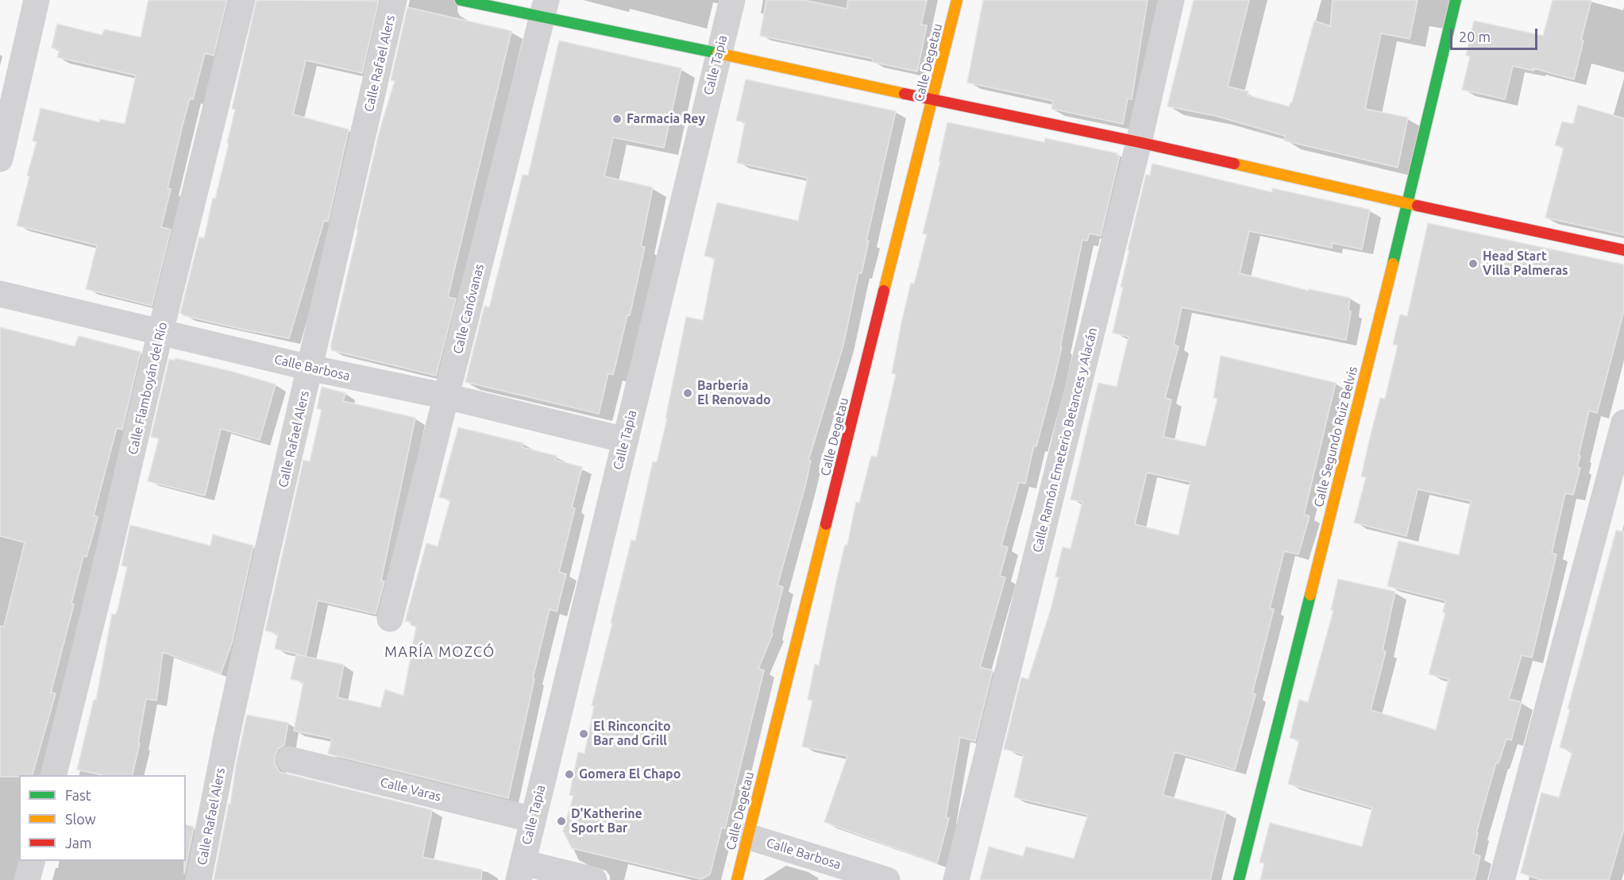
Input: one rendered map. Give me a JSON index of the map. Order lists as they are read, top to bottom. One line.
{"streets":{"street":["Calle Degetau","Calle Rafael Alers","Calle Tapia","Calle Canóvanas","Calle Barbosa","Calle Flamboyán del Río","Calle Segundo Ruiz Belvis","Calle Ramón Emeterio Betances y Alacán","Calle Varas"]},"crossings":[["Calle Degetau","Calle Barbosa"],["Calle Rafael Alers","Calle Barbosa"],["Calle Tapia","Calle Barbosa"],["Calle Tapia","Calle Varas"],["Calle Canóvanas","Calle Barbosa"],["Calle Barbosa","Calle Flamboyán del Río"]],"districts":["MARÍA MOZCÓ"],"places":["Farmacia Rey","Head Start Villa Palmeras","Barbería El Renovado","El Rinconcito Bar and Grill","Gomera El Chapo","D'Katherine Sport Bar"],"legend":["Fast","Slow","Jam"],"scale_bar":"20 m"}
